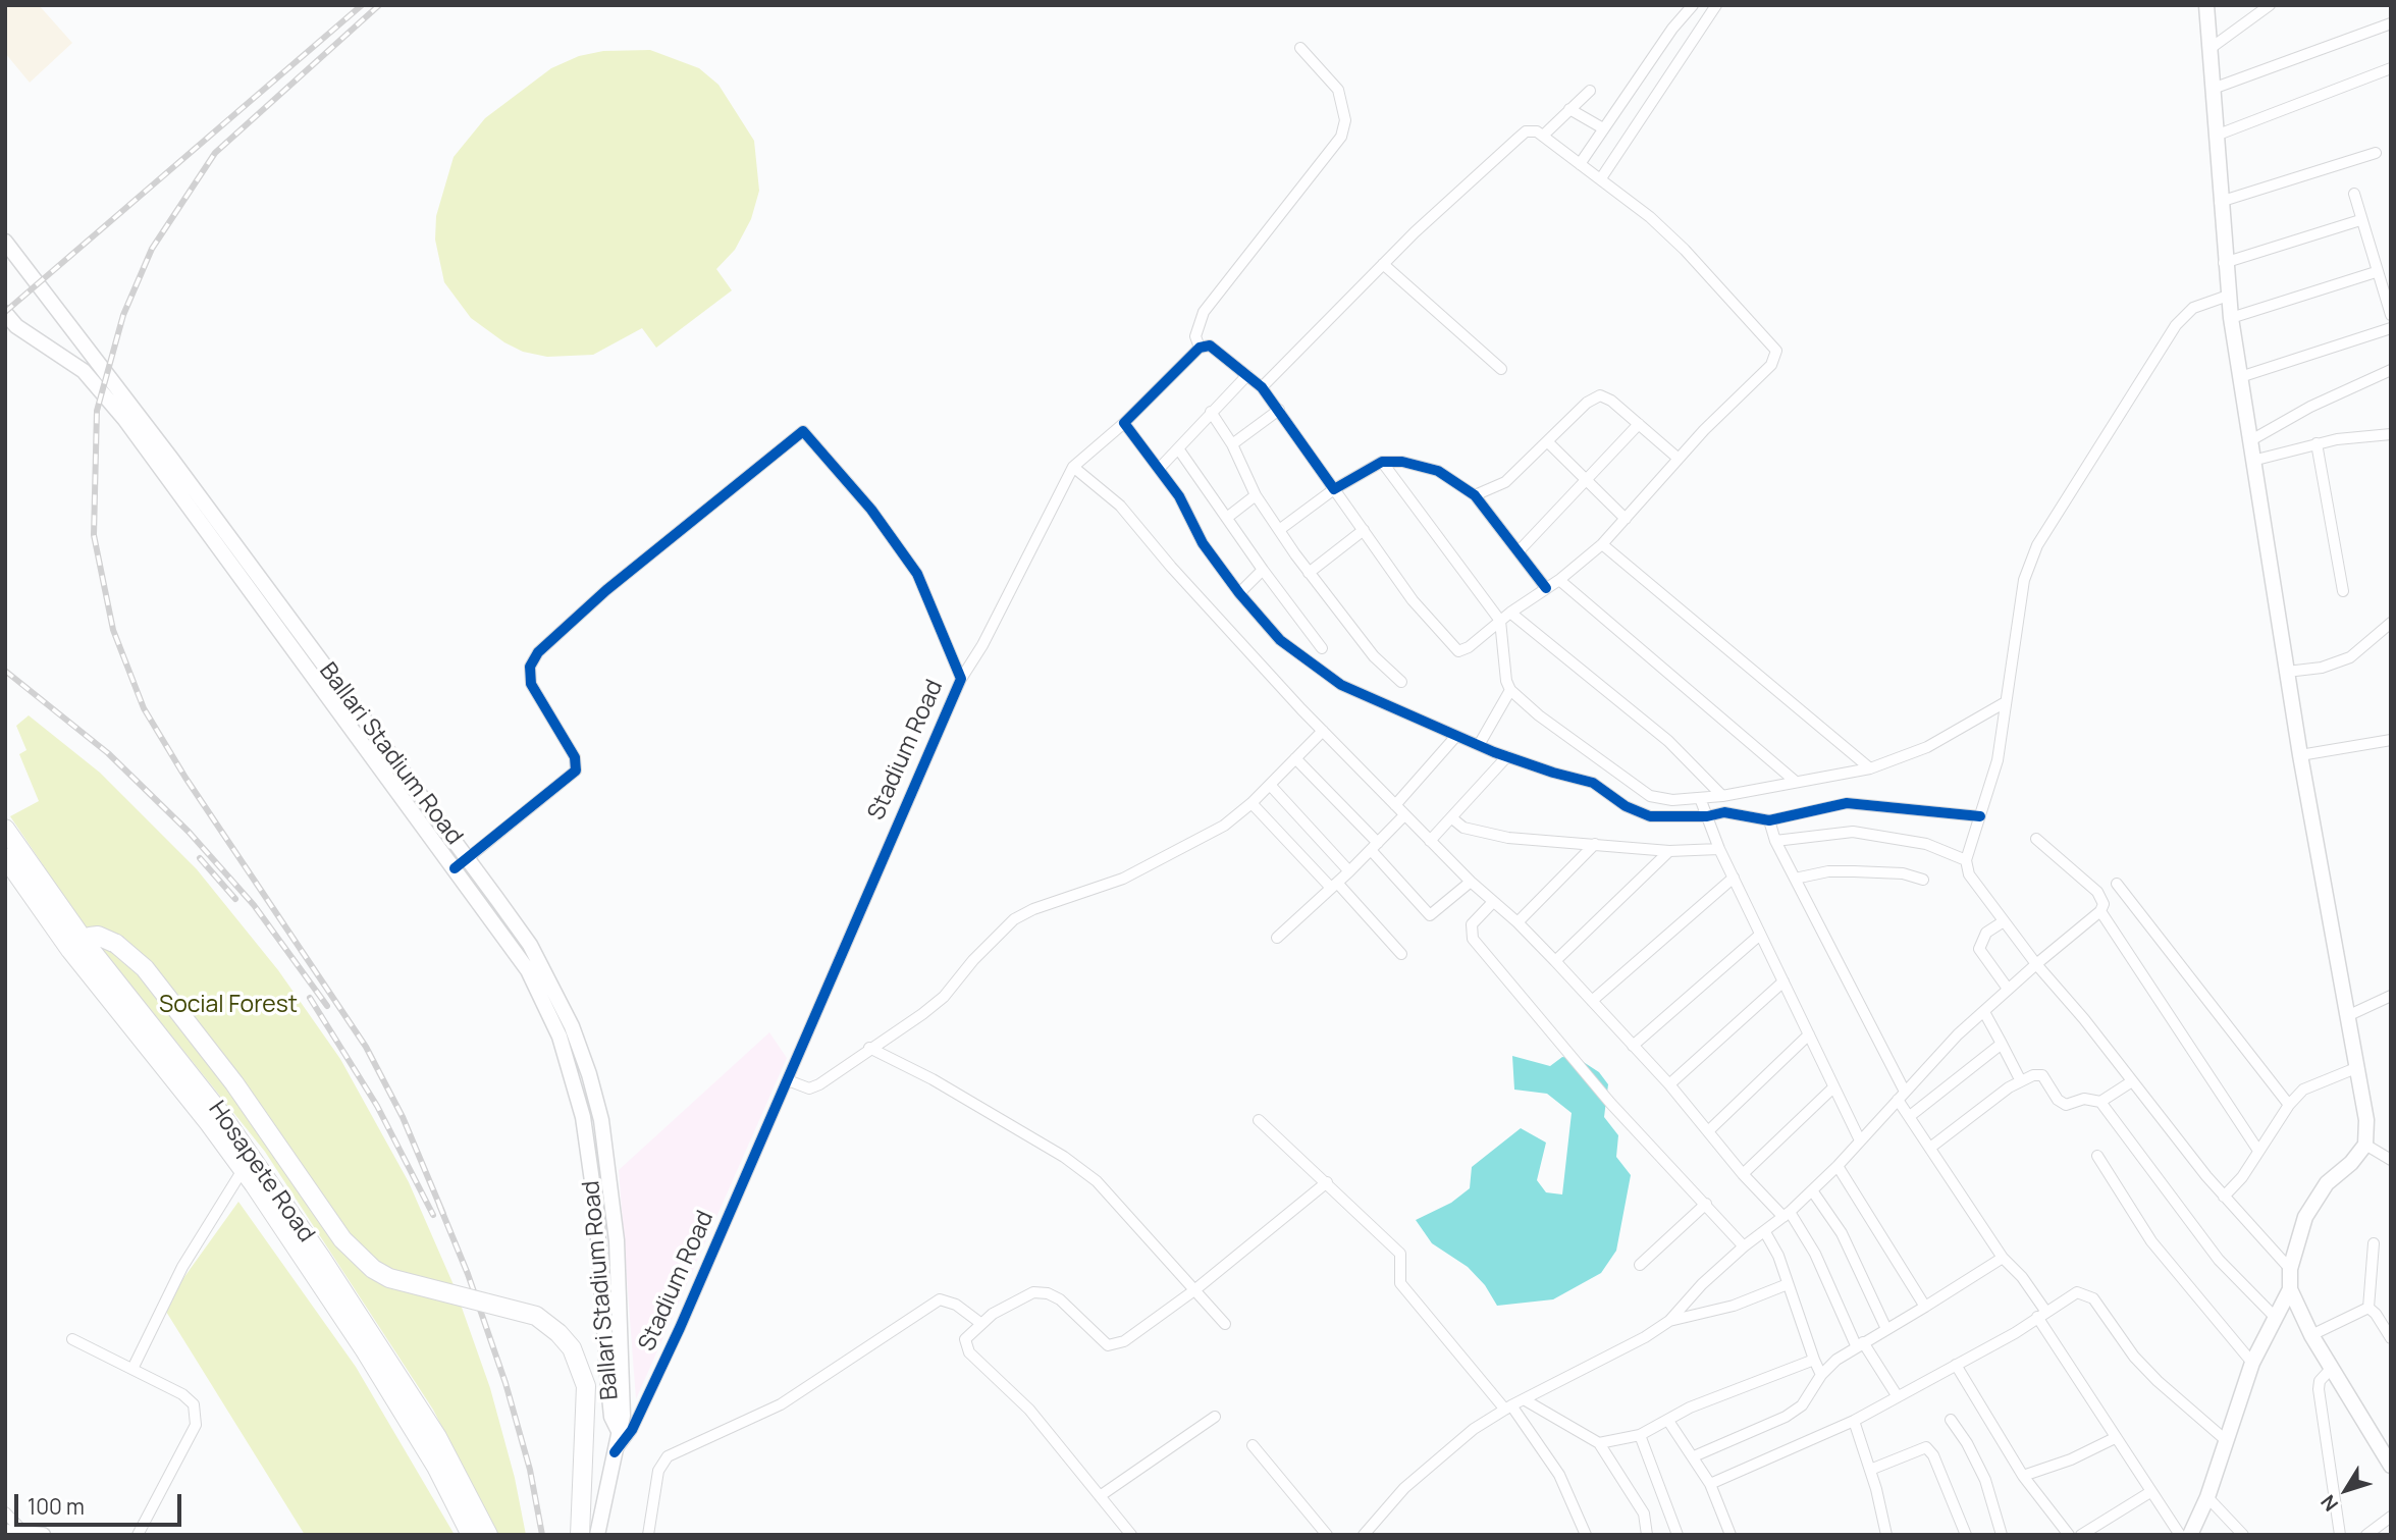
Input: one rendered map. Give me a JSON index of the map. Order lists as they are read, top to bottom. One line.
{"streets":{"highway":["Hosapete Road"],"street":["Stadium Road","Ballari Stadium Road"]},"crossings":[["Stadium Road","Ballari Stadium Road"]],"parks":["Social Forest"],"scale_bar":"100 m","north":"bottom left"}
